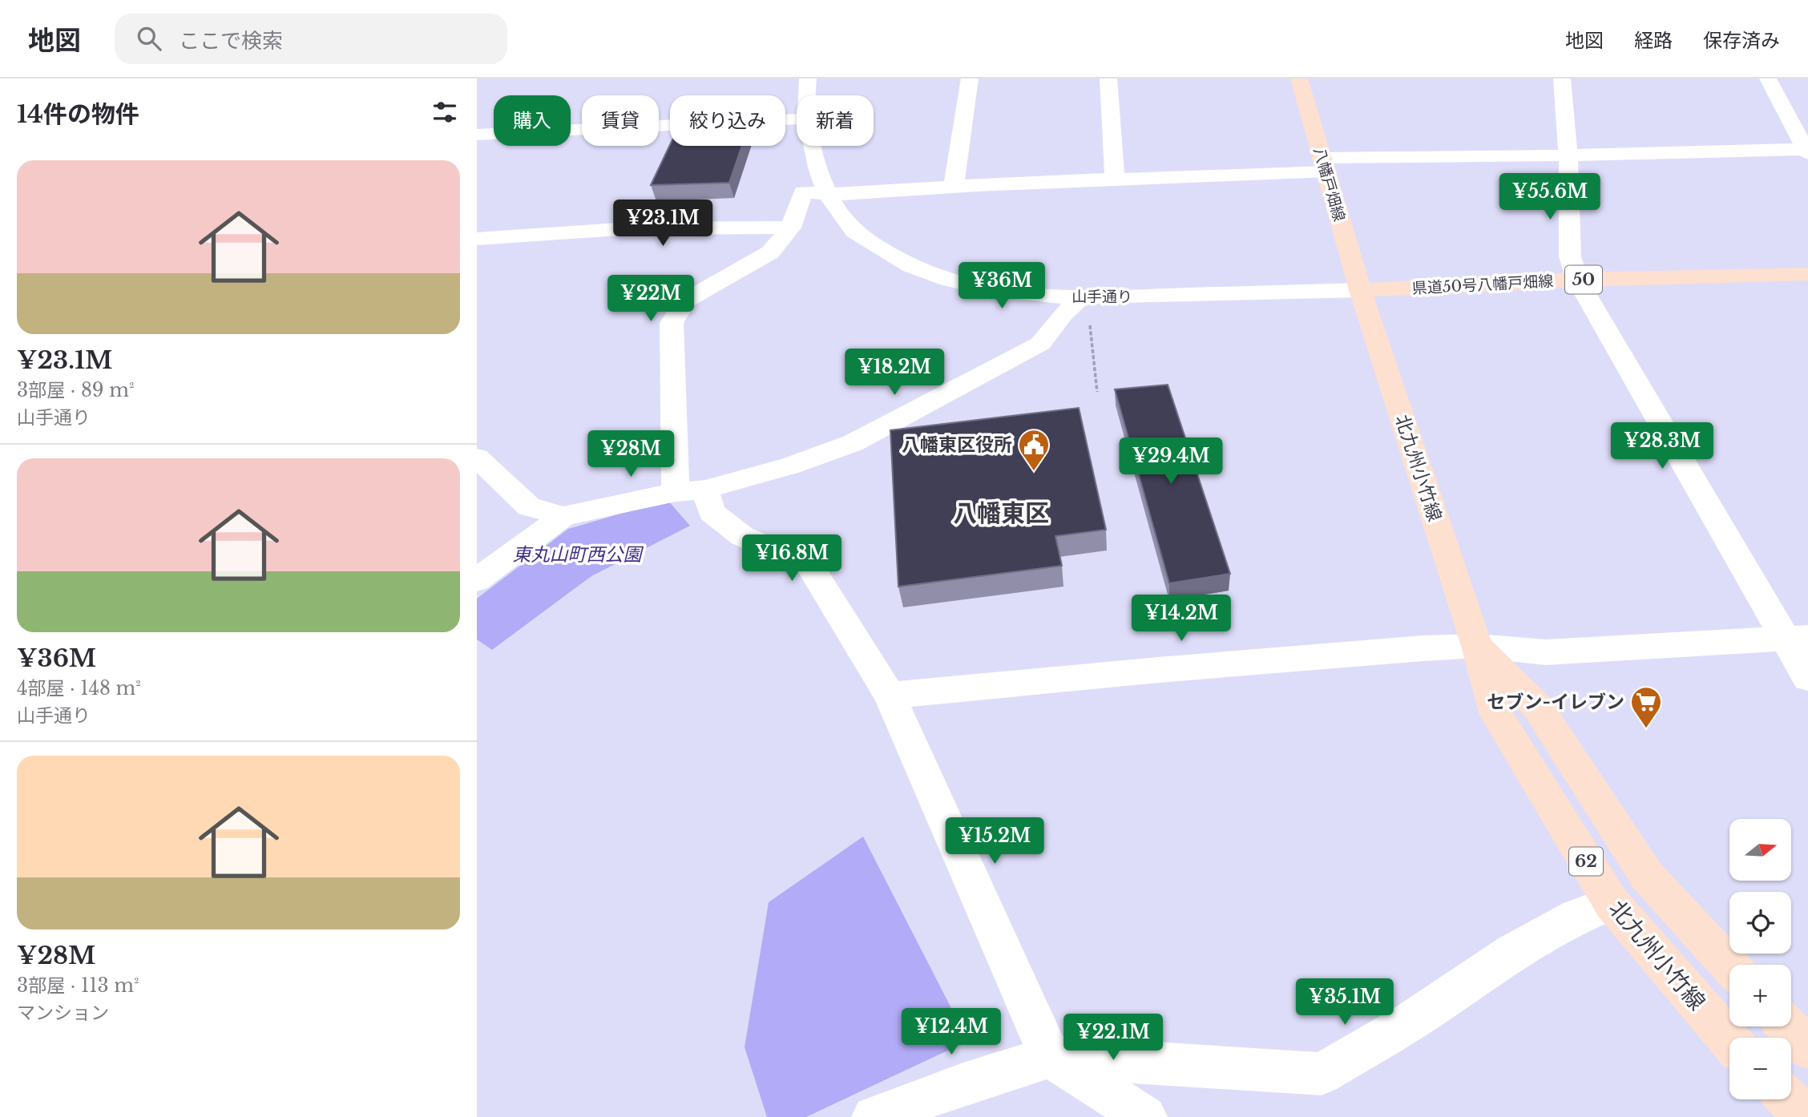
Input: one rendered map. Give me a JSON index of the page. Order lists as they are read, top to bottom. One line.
{"streets":{"main road":["八幡戸畑線","50","県道50号八幡戸畑線","北九州小竹線","62"],"street":["山手通り"]},"crossings":[["八幡戸畑線","県道50号八幡戸畑線"],["八幡戸畑線","山手通り"],["八幡戸畑線","北九州小竹線"],["県道50号八幡戸畑線","山手通り"],["県道50号八幡戸畑線","北九州小竹線"],["山手通り","北九州小竹線"]],"districts":["八幡東区"],"parks":["東丸山町西公園"],"places":{"public building":["八幡東区役所"],"supermarket":["セブン-イレブン"]},"north":"right","page":{"header":"地図","search":"ここで検索","nav":["地図","経路","保存済み"],"heading":"14件の物件","chip":["購入","賃貸","絞り込み","新着"],"list":[{"name":"¥23.1M","note":"3部屋 · 89 m² · 山手通り"},{"name":"¥36M","note":"4部屋 · 148 m² · 山手通り"},{"name":"¥28M","note":"3部屋 · 113 m² · マンション"}],"price":["¥55.6M","¥23.1M","¥36M","¥22M","¥18.2M","¥28.3M","¥28M","¥29.4M","¥16.8M","¥14.2M","¥15.2M","¥35.1M","¥12.4M","¥22.1M"],"map_buttons":["+","−"]}}
